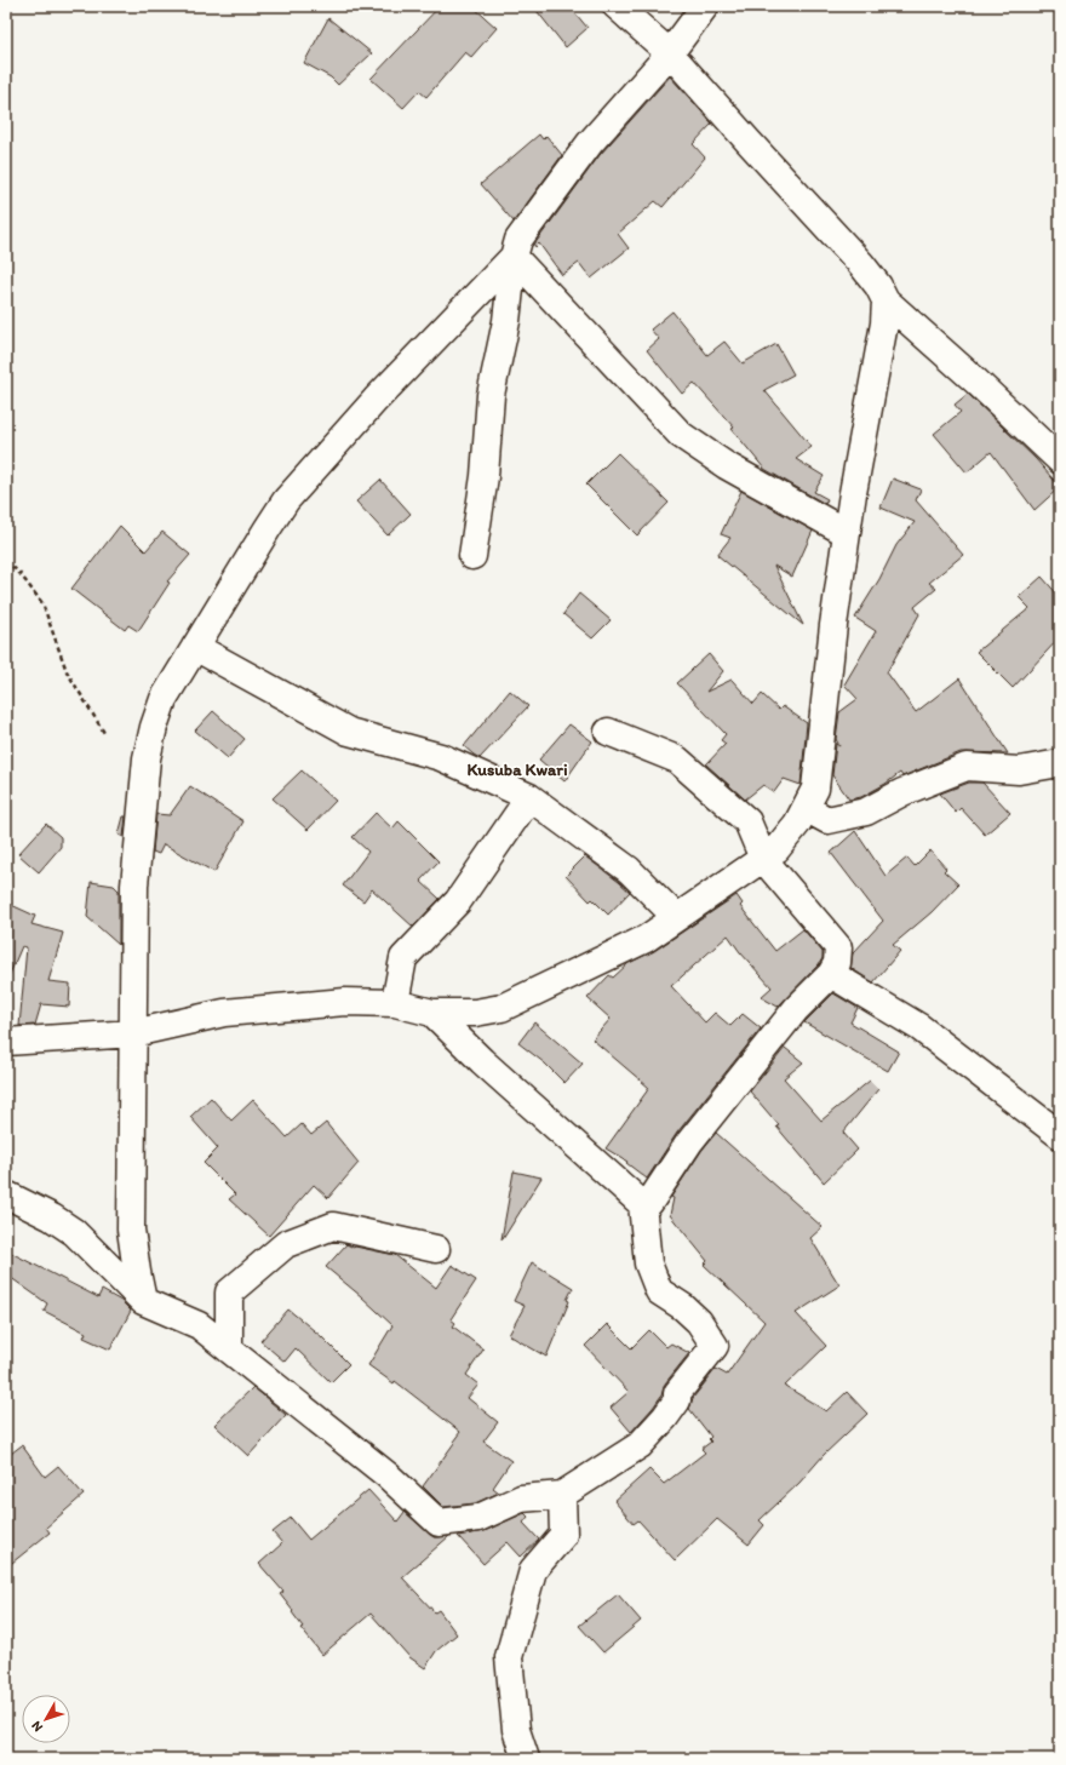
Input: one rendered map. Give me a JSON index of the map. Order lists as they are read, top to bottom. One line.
{"districts":["Kusuba Kwari"],"north":"bottom left"}
